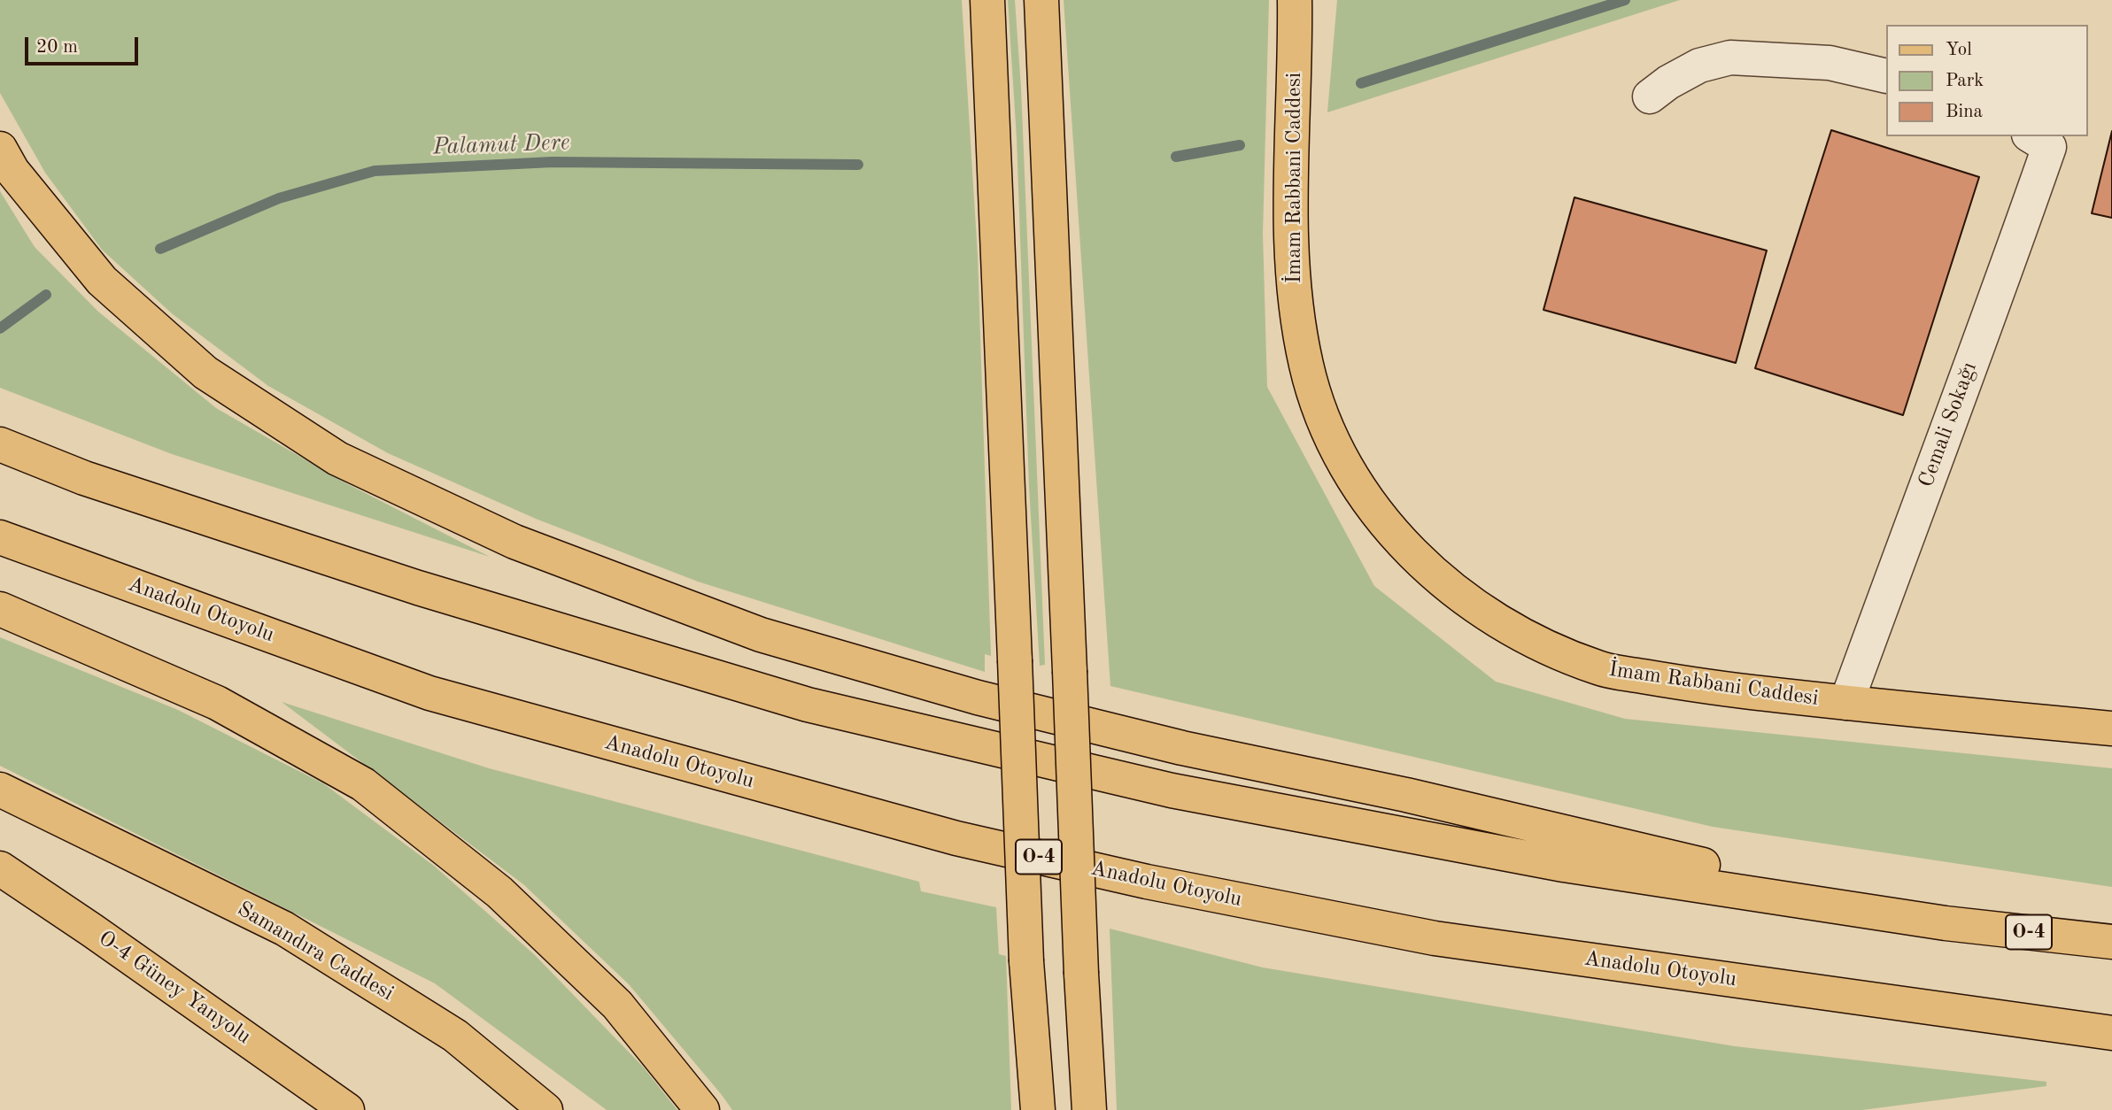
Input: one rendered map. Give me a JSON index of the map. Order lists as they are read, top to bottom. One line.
{"streets":{"main road":["İmam Rabbani Caddesi","Anadolu Otoyolu","O-4","Samandıra Caddesi","O-4 Güney Yanyolu"],"lane":["Cemali Sokağı"]},"crossings":[["İmam Rabbani Caddesi","Cemali Sokağı"]],"water":["Palamut Dere"],"legend":["Yol","Park","Bina"],"scale_bar":"20 m"}
